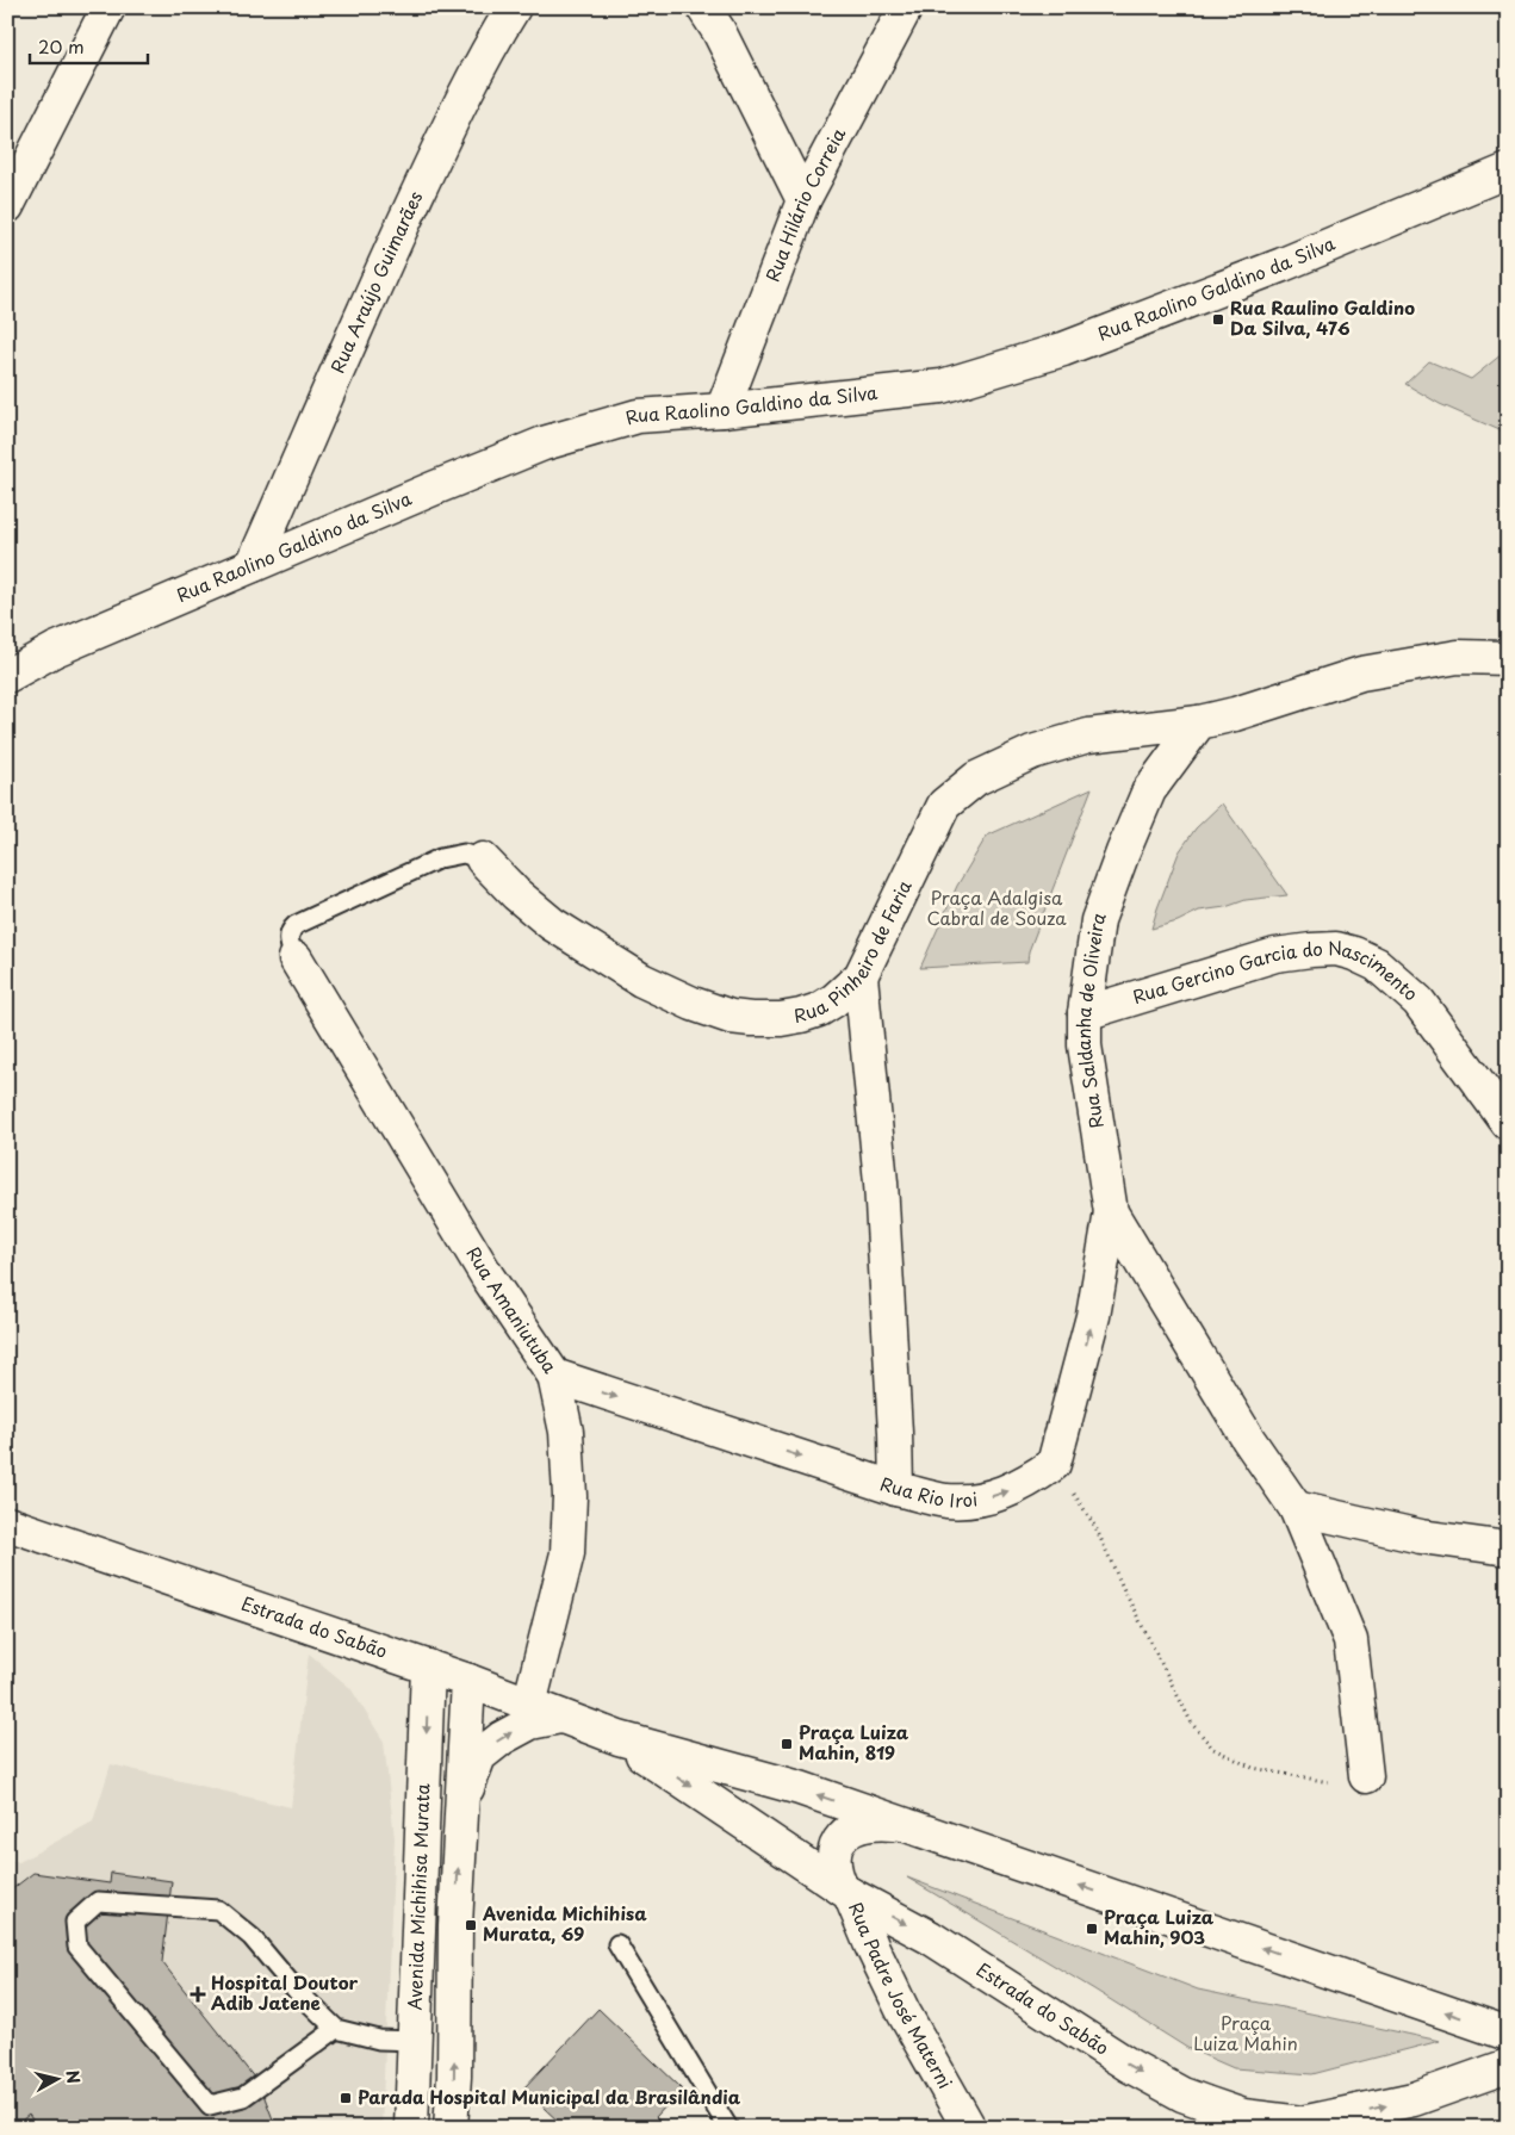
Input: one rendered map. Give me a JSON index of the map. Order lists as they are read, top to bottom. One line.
{"streets":{"street":["Rua Hilário Correia","Rua Araújo Guimarães","Rua Raolino Galdino da Silva","Rua Pinheiro de Faria","Rua Gercino Garcia do Nascimento","Rua Saldanha de Oliveira","Rua Amaniutuba","Rua Rio Iroi","Estrada do Sabão","Avenida Michihisa Murata","Rua Padre José Materni"]},"crossings":[["Rua Hilário Correia","Rua Raolino Galdino da Silva"],["Rua Araújo Guimarães","Rua Raolino Galdino da Silva"],["Rua Pinheiro de Faria","Rua Saldanha de Oliveira"],["Rua Gercino Garcia do Nascimento","Rua Saldanha de Oliveira"],["Rua Amaniutuba","Rua Rio Iroi"],["Rua Amaniutuba","Estrada do Sabão"],["Estrada do Sabão","Avenida Michihisa Murata"],["Estrada do Sabão","Rua Padre José Materni"]],"one_way":["Rua Rio Iroi"],"parks":["Praça Adalgisa Cabral de Souza","Praça Luiza Mahin"],"places":{"transit":["Rua Raulino Galdino Da Silva, 476","Praça Luiza Mahin, 819","Avenida Michihisa Murata, 69","Praça Luiza Mahin, 903","Parada Hospital Municipal da Brasilândia"],"health":["Hospital Doutor Adib Jatene"]},"scale_bar":"20 m","north":"right"}
